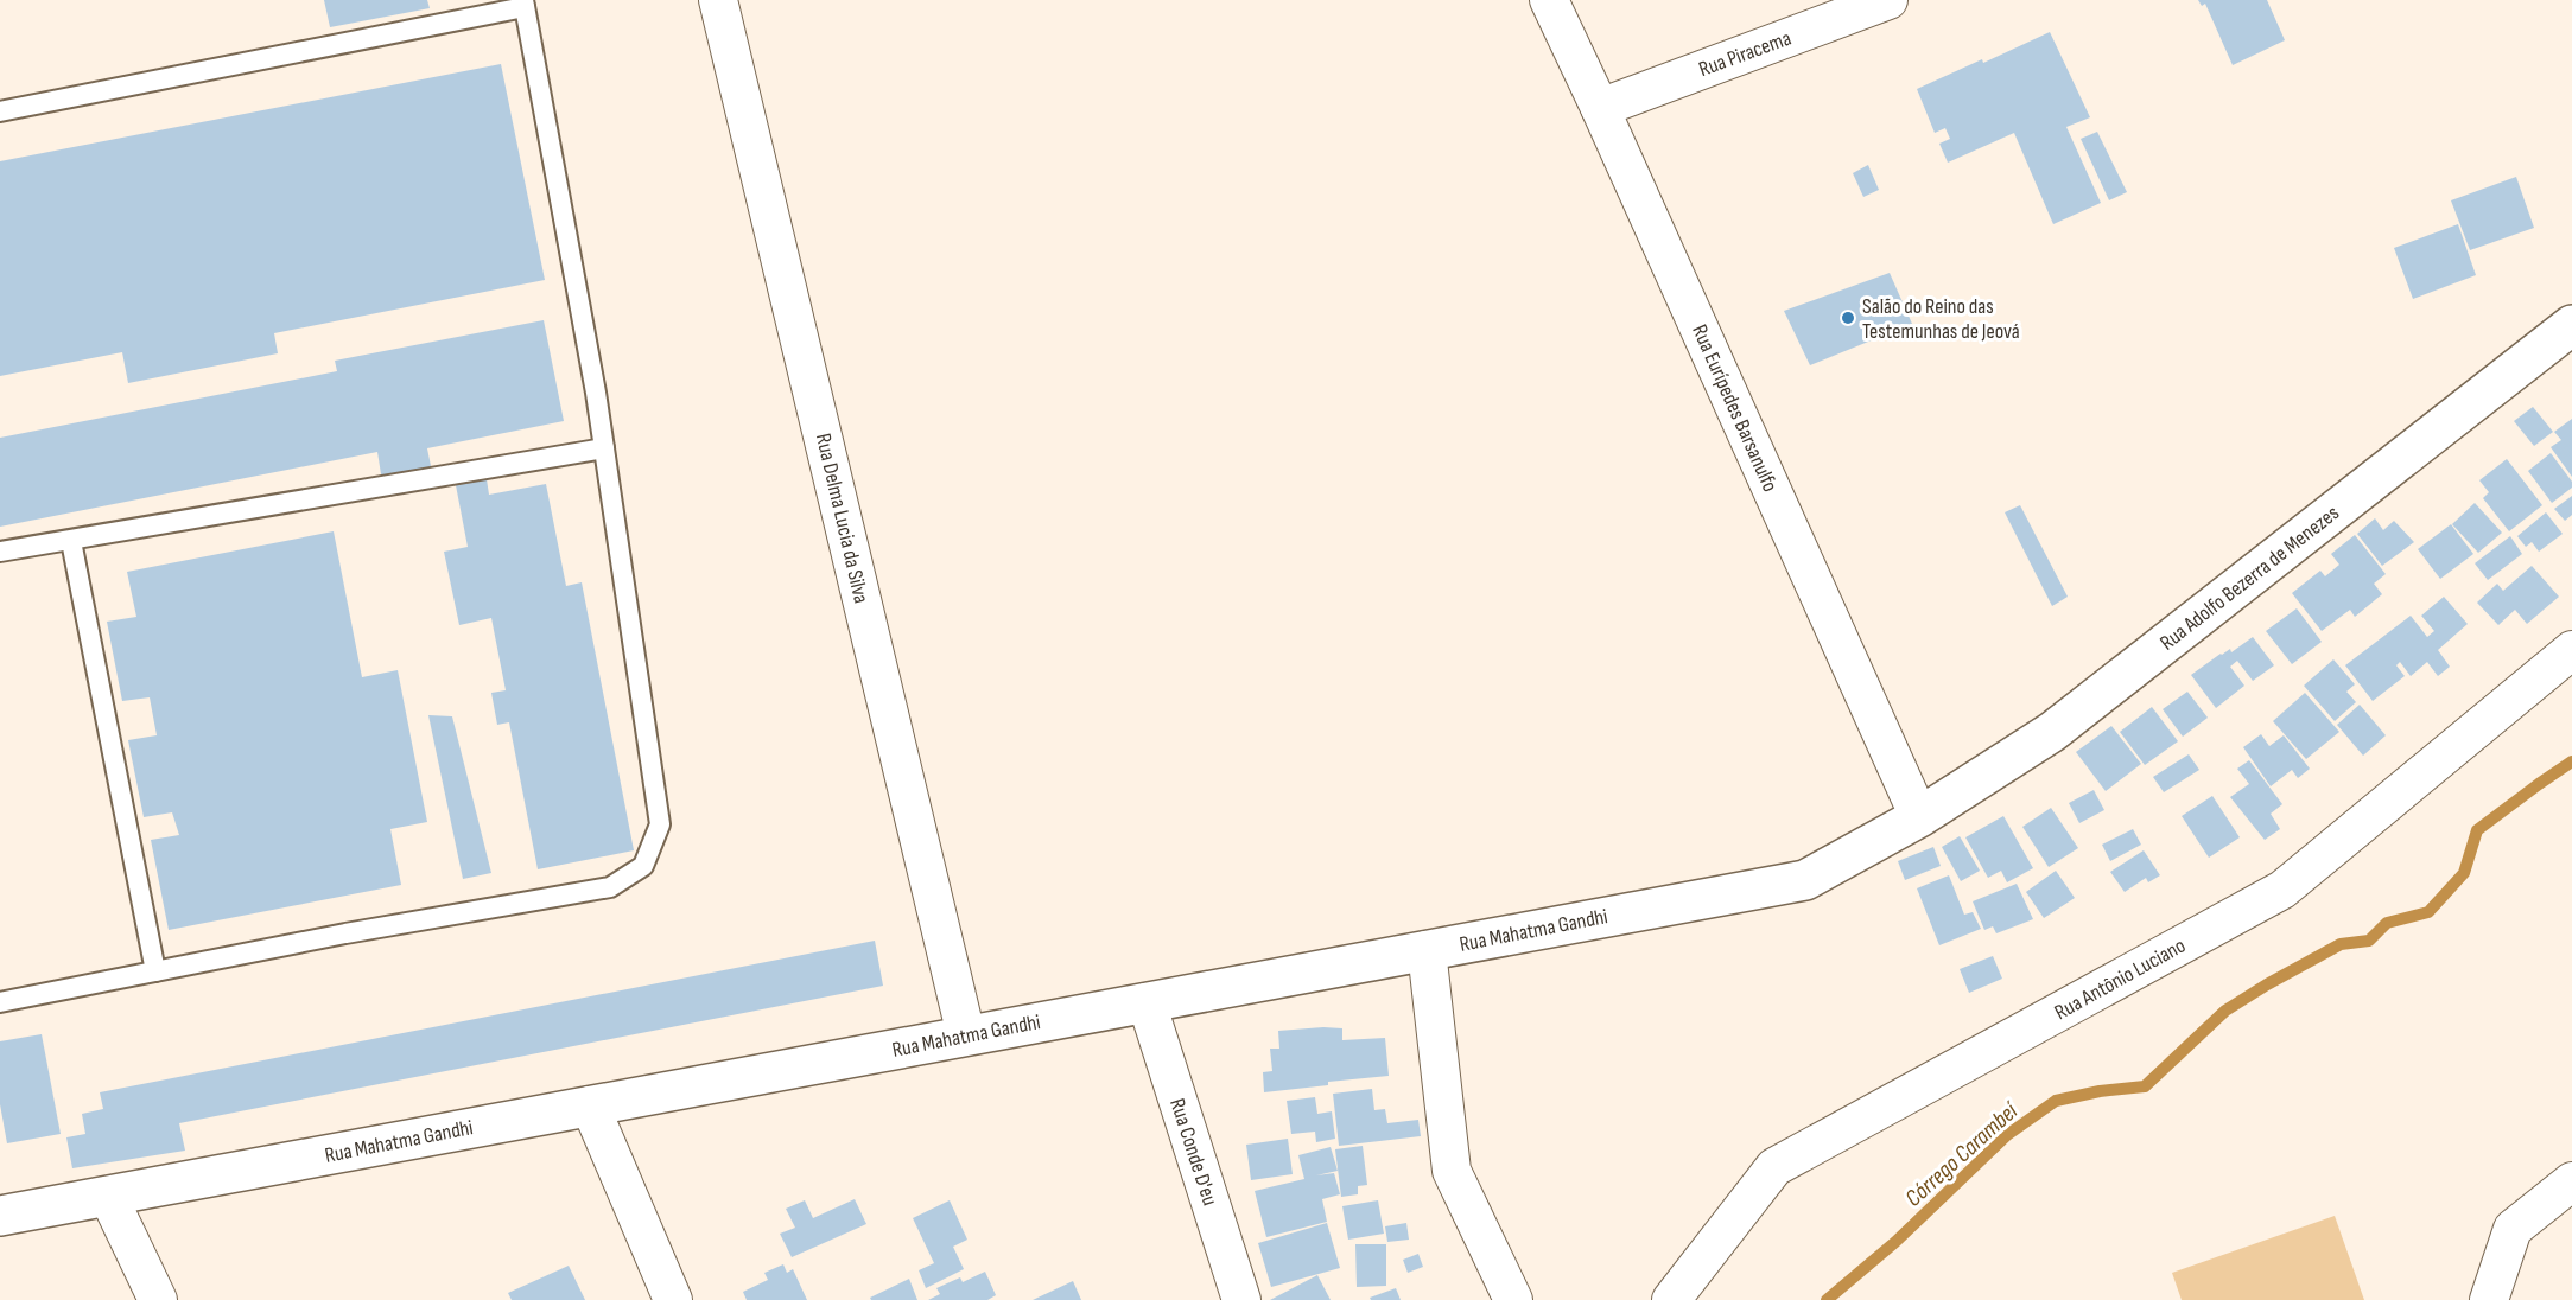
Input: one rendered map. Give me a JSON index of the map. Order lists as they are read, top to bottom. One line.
{"streets":{"street":["Rua Piracema","Rua Eurípedes Barsanulfo","Rua Delma Lucia da Silva","Rua Adolfo Bezerra de Menezes","Rua Mahatma Gandhi","Rua Antônio Luciano","Rua Conde D'eu"]},"crossings":[["Rua Piracema","Rua Eurípedes Barsanulfo"],["Rua Eurípedes Barsanulfo","Rua Adolfo Bezerra de Menezes"],["Rua Eurípedes Barsanulfo","Rua Mahatma Gandhi"],["Rua Delma Lucia da Silva","Rua Mahatma Gandhi"],["Rua Adolfo Bezerra de Menezes","Rua Mahatma Gandhi"],["Rua Mahatma Gandhi","Rua Conde D'eu"]],"water":["Córrego Carambeí"],"places":["Salão do Reino das Testemunhas de Jeová"]}
